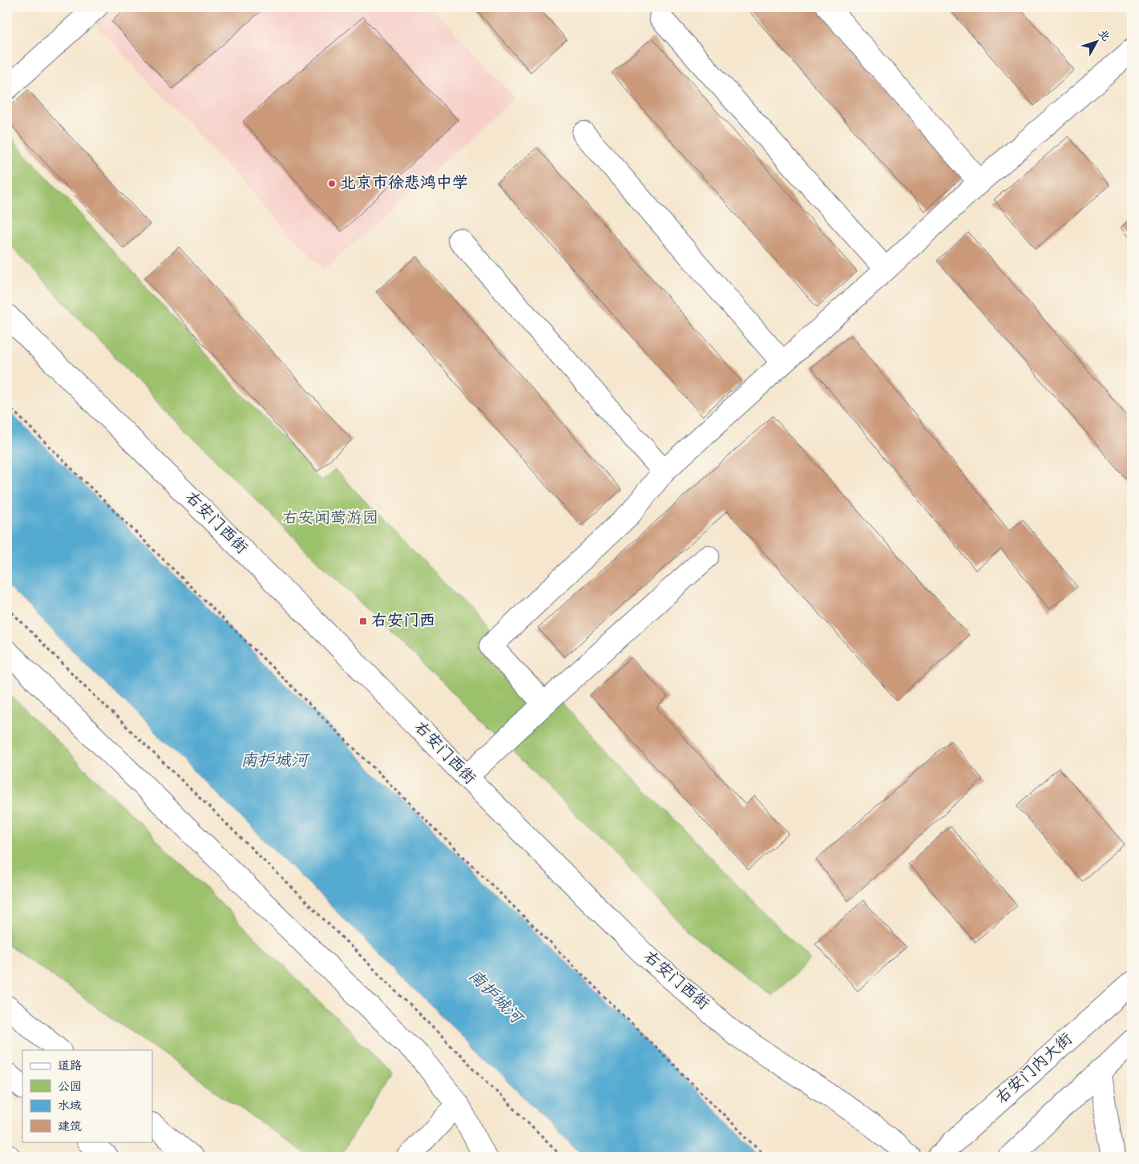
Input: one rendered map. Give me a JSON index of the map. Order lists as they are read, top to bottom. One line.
{"streets":{"main road":["右安门西街","右安门内大街"]},"water":["南护城河"],"parks":["右安闻莺游园"],"places":{"other":["北京市徐悲鸿中学"],"transit":["右安门西"]},"legend":["道路","公园","水域","建筑"],"north":"top right"}
